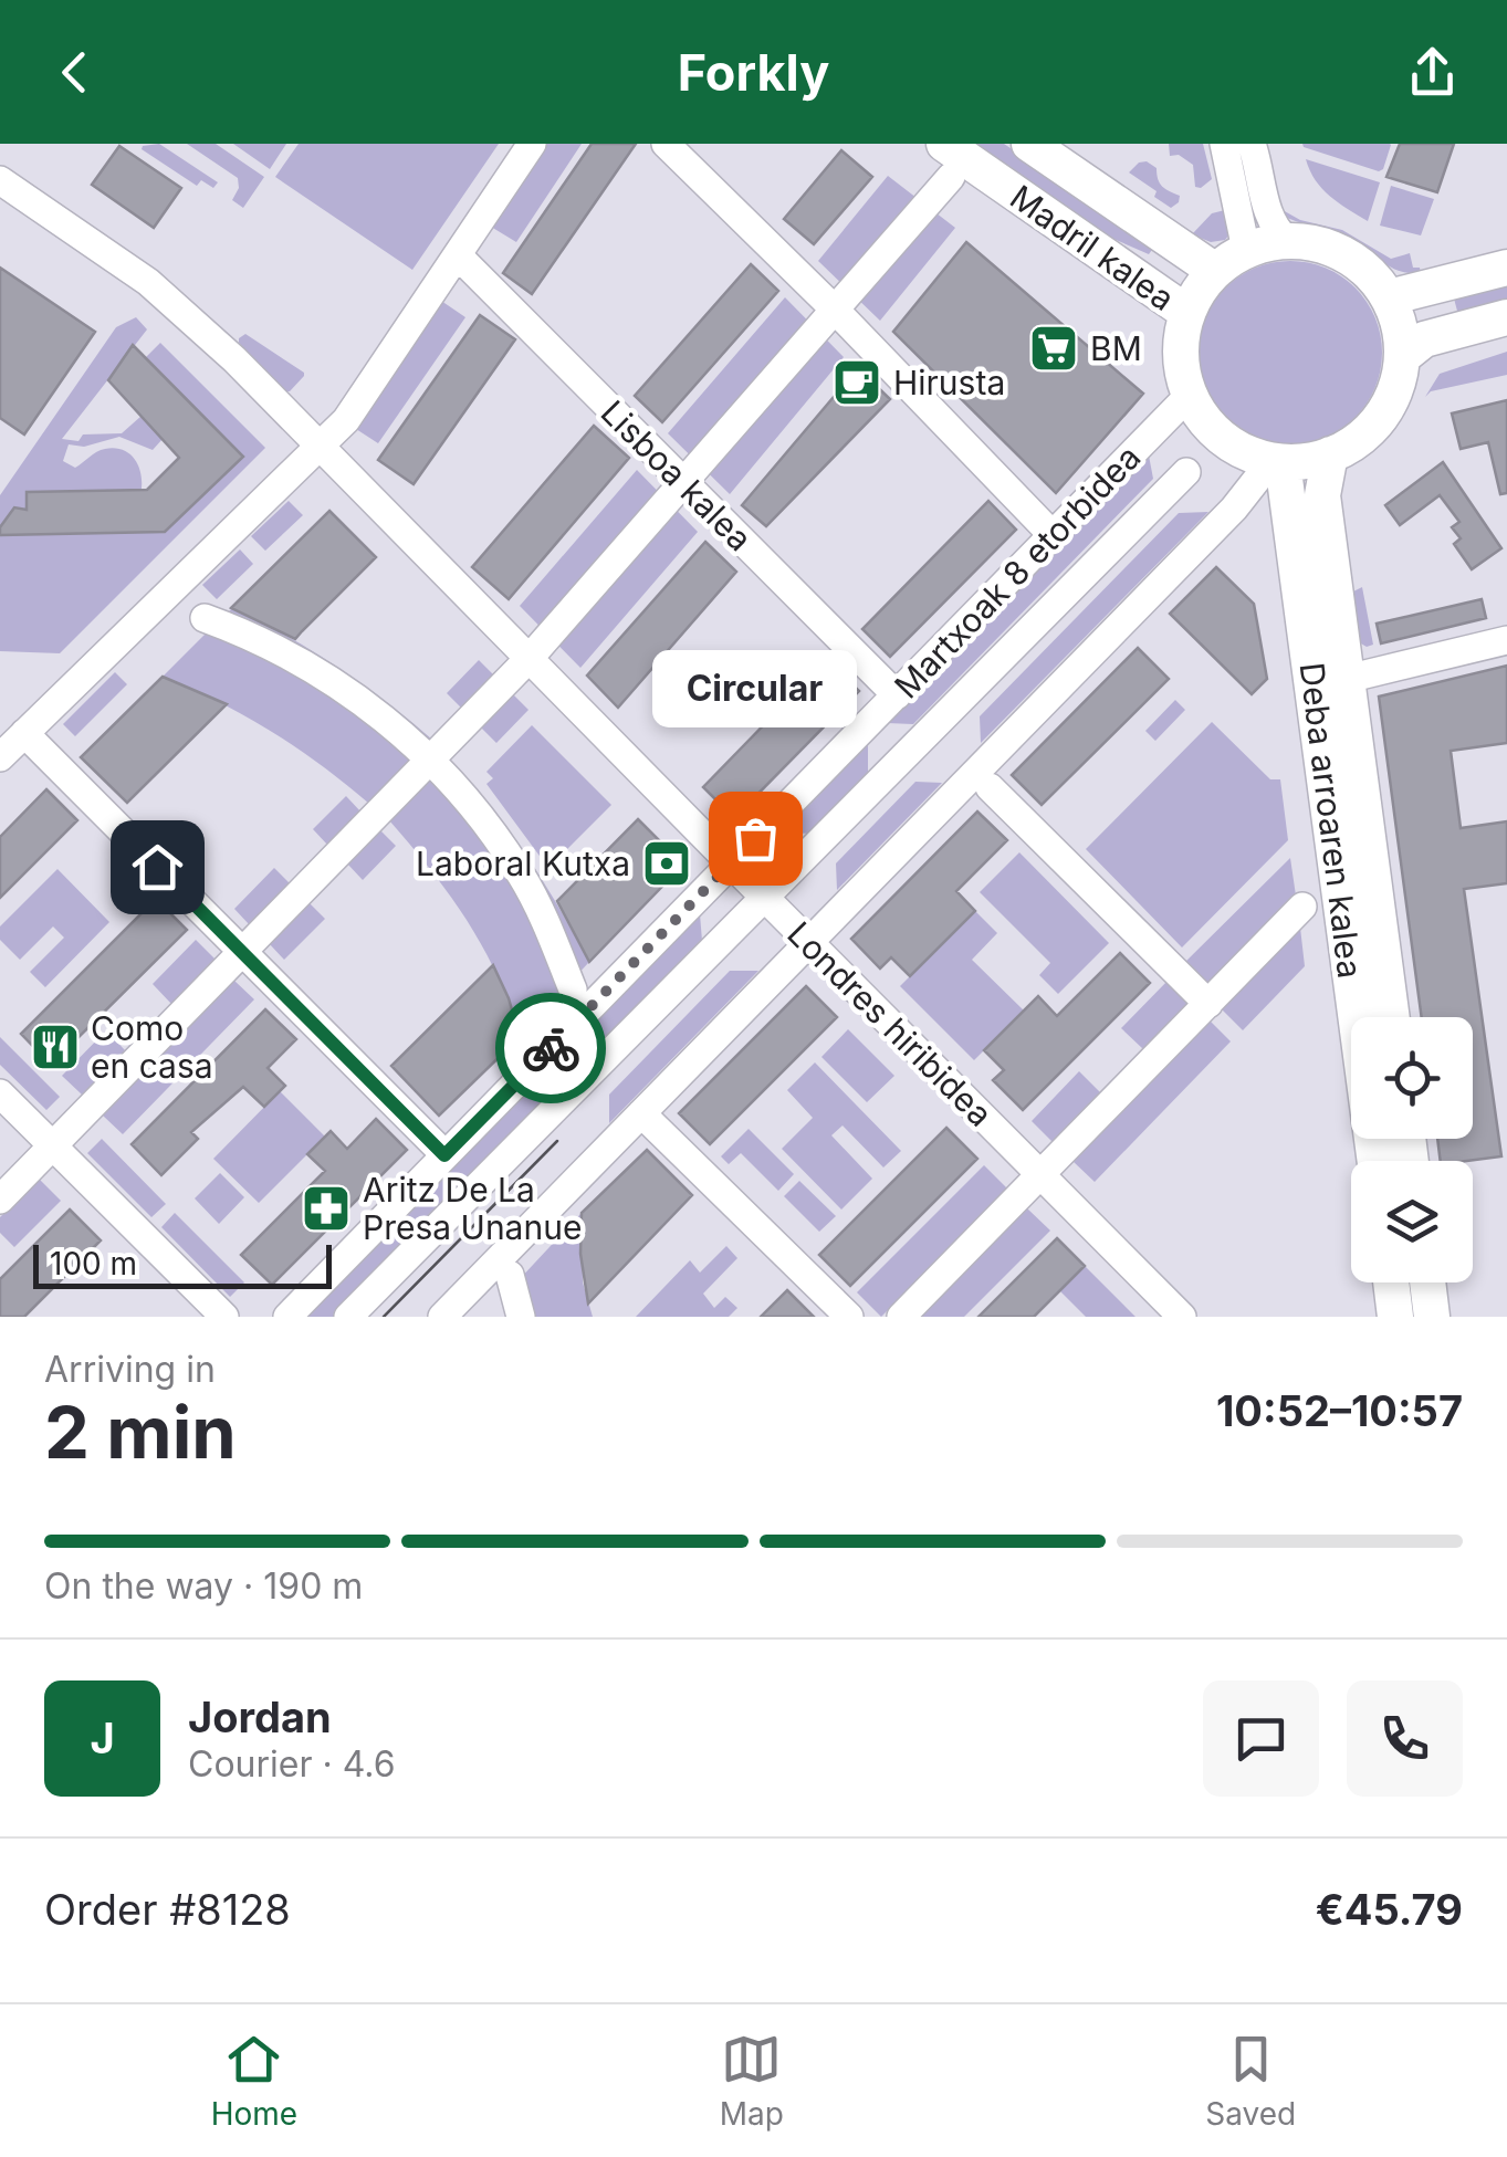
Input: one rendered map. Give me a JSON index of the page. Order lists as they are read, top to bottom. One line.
{"streets":{"main road":["Madril kalea","Deba arroaren kalea"],"street":["Lisboa kalea","Martxoak 8 etorbidea","Londres hiribidea"]},"crossings":[["Madril kalea","Martxoak 8 etorbidea"],["Madril kalea","Deba arroaren kalea"],["Lisboa kalea","Martxoak 8 etorbidea"],["Martxoak 8 etorbidea","Deba arroaren kalea"],["Martxoak 8 etorbidea","Londres hiribidea"]],"places":{"supermarket":["BM"],"cafe":["Hirusta"],"other":["Circular"],"bank":["Laboral Kutxa"],"restaurant":["Como en casa"],"pharmacy":["Aritz De La Presa Unanue"]},"scale_bar":"100 m","page":{"header":"Forkly","bubble":"Circular","scale":"100 m","heading":["2 min","Arriving in","10:52–10:57"],"panel":["Jordan","Courier · 4.6","Order #8128","€45.79"],"bar":"On the way · 190 m","round":"J","tabs":["Home","Map","Saved"]}}
